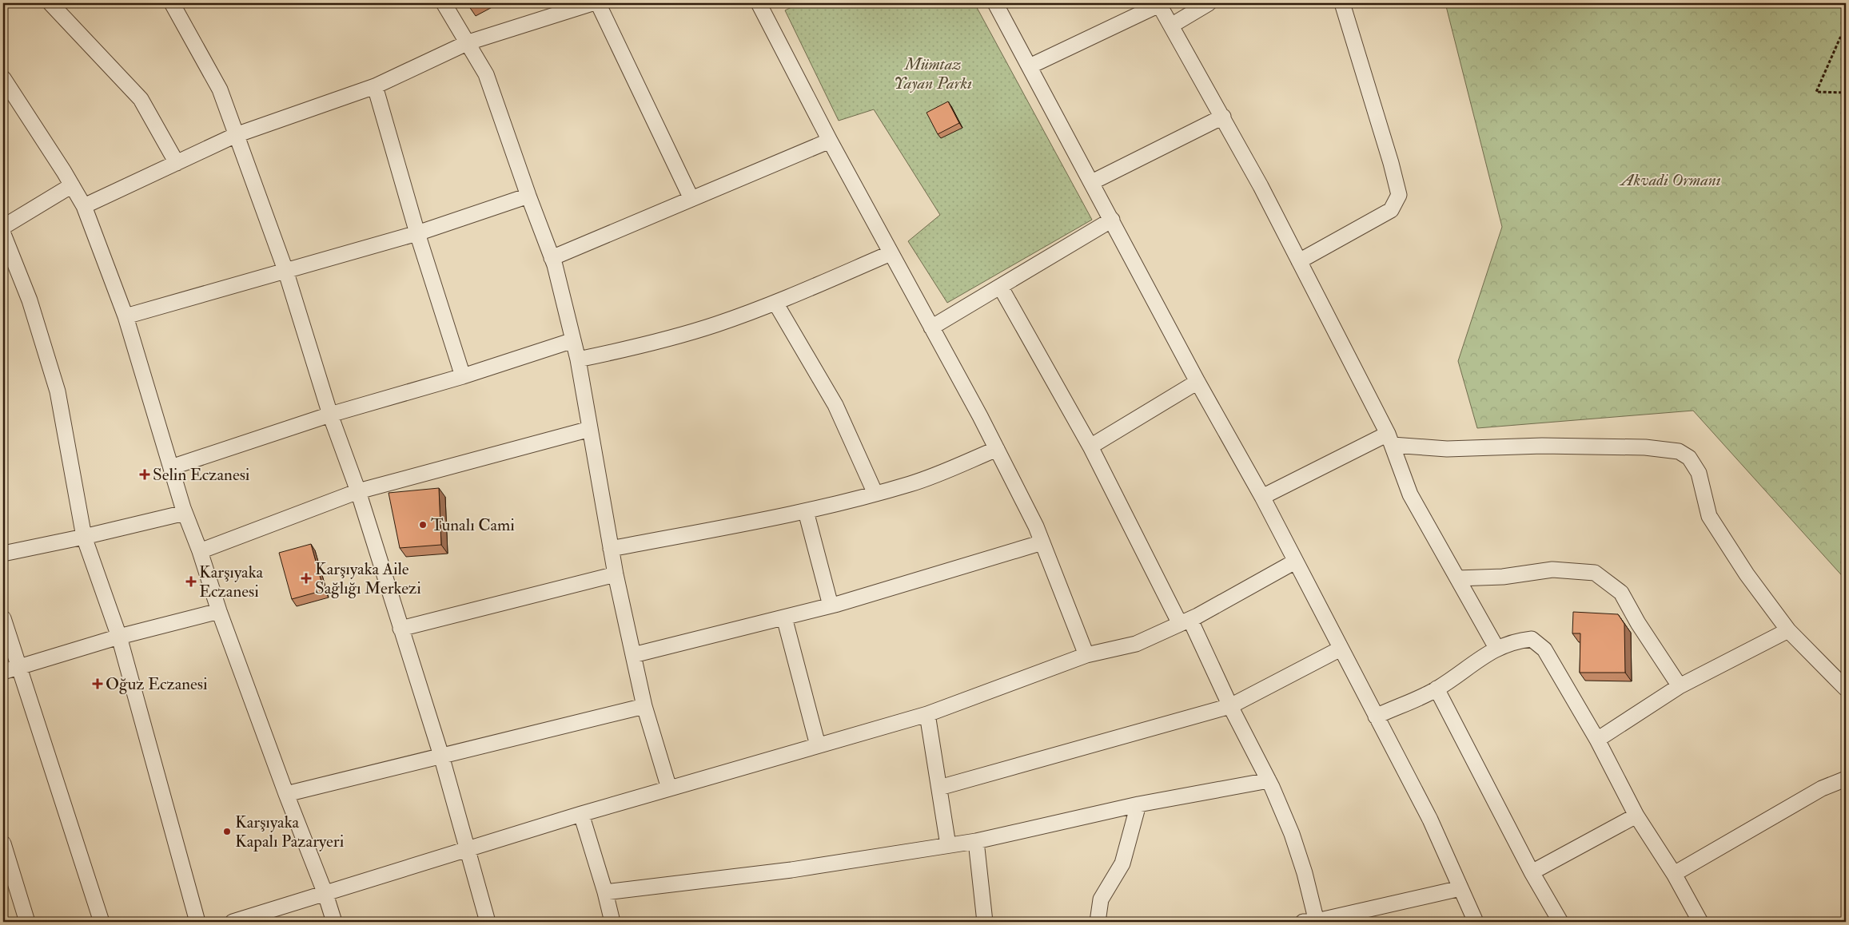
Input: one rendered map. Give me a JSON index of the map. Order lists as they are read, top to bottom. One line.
{"parks":["Mümtaz Yayan Parkı","Akvadi Ormanı"],"places":{"health":["Selin Eczanesi","Karşıyaka Aile Sağlığı Merkezi","Karşıyaka Eczanesi","Oğuz Eczanesi"],"other":["Tunalı Cami","Karşıyaka Kapalı Pazaryeri"]}}
